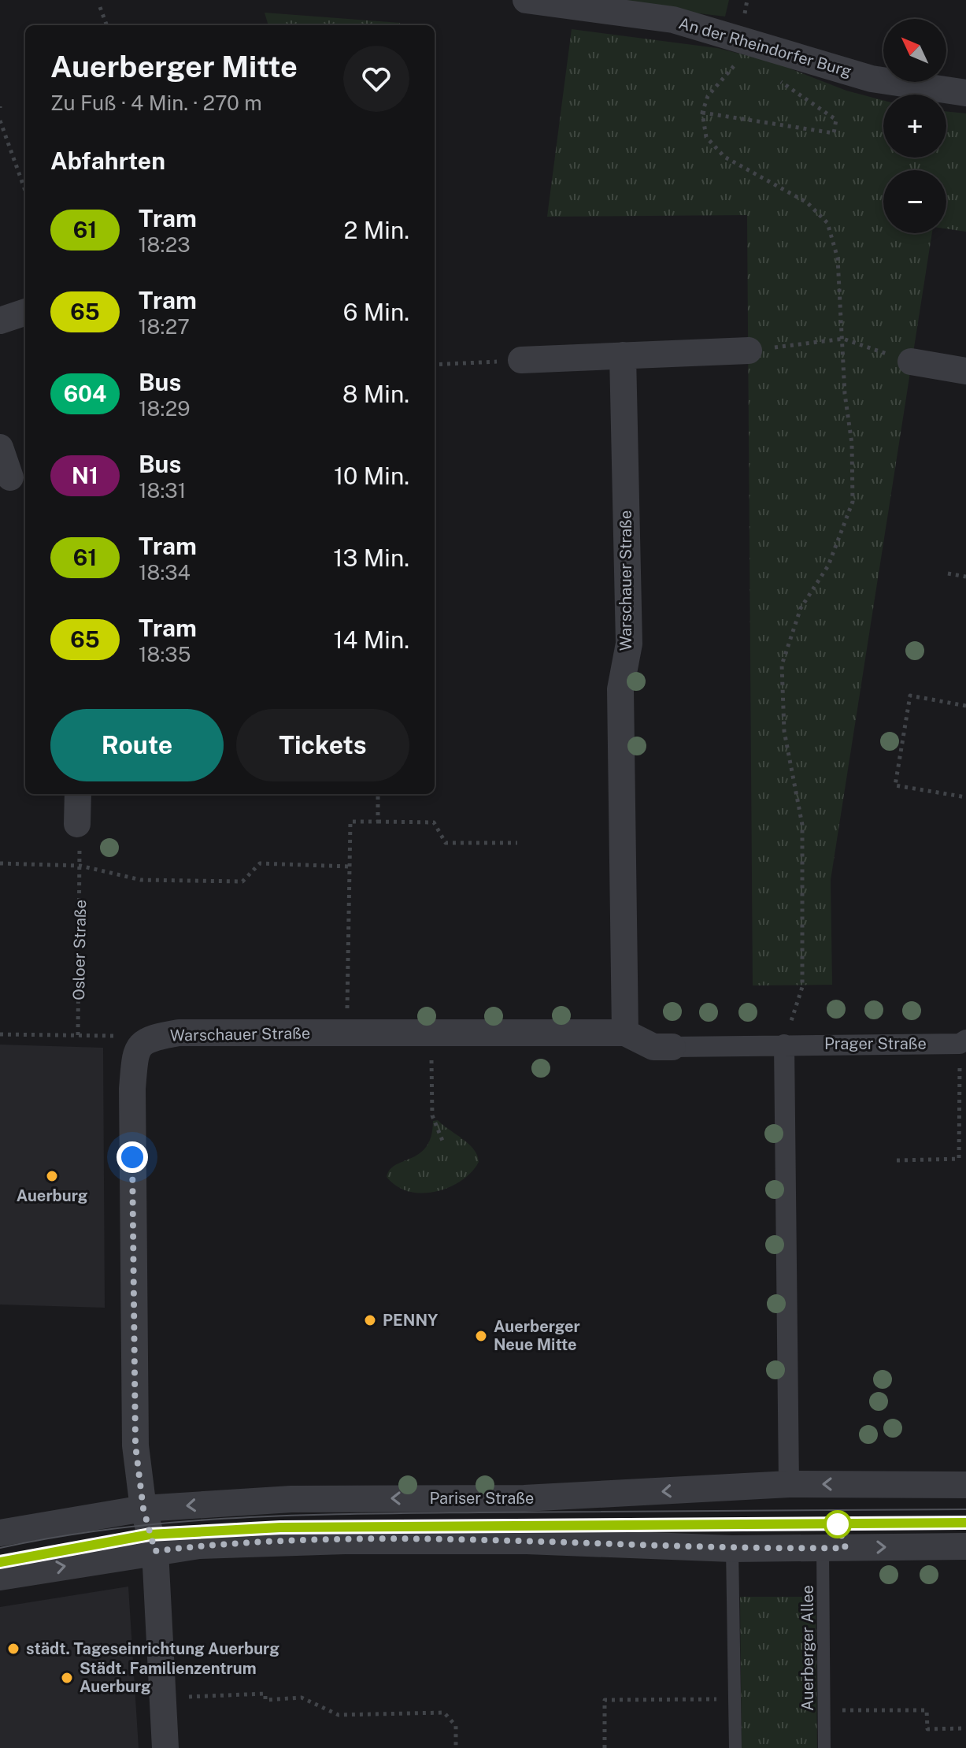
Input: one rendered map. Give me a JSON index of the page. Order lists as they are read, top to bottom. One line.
{"streets":{"street":["An der Rheindorfer Burg","Warschauer Straße","Prager Straße","Pariser Straße"],"lane":["Auerberger Allee"],"path":["Osloer Straße"]},"crossings":[["Warschauer Straße","Prager Straße"]],"places":["Auerburg","PENNY","Auerberger Neue Mitte","städt. Tageseinrichtung Auerburg","Städt. Familienzentrum Auerburg"],"lines":["tram line 61"],"north":"top left","page":{"map_buttons":["+","−"],"heading":[["Auerberger Mitte","Zu Fuß · 4 Min. · 270 m"],"Abfahrten"],"list":[{"mark":"61","name":"Tram","note":"18:23","value":"2 Min."},{"mark":"65","name":"Tram","note":"18:27","value":"6 Min."},{"mark":"604","name":"Bus","note":"18:29","value":"8 Min."},{"mark":"N1","name":"Bus","note":"18:31","value":"10 Min."},{"mark":"61","name":"Tram","note":"18:34","value":"13 Min."},{"mark":"65","name":"Tram","note":"18:35","value":"14 Min."}],"buttons":["Route","Tickets"]}}
